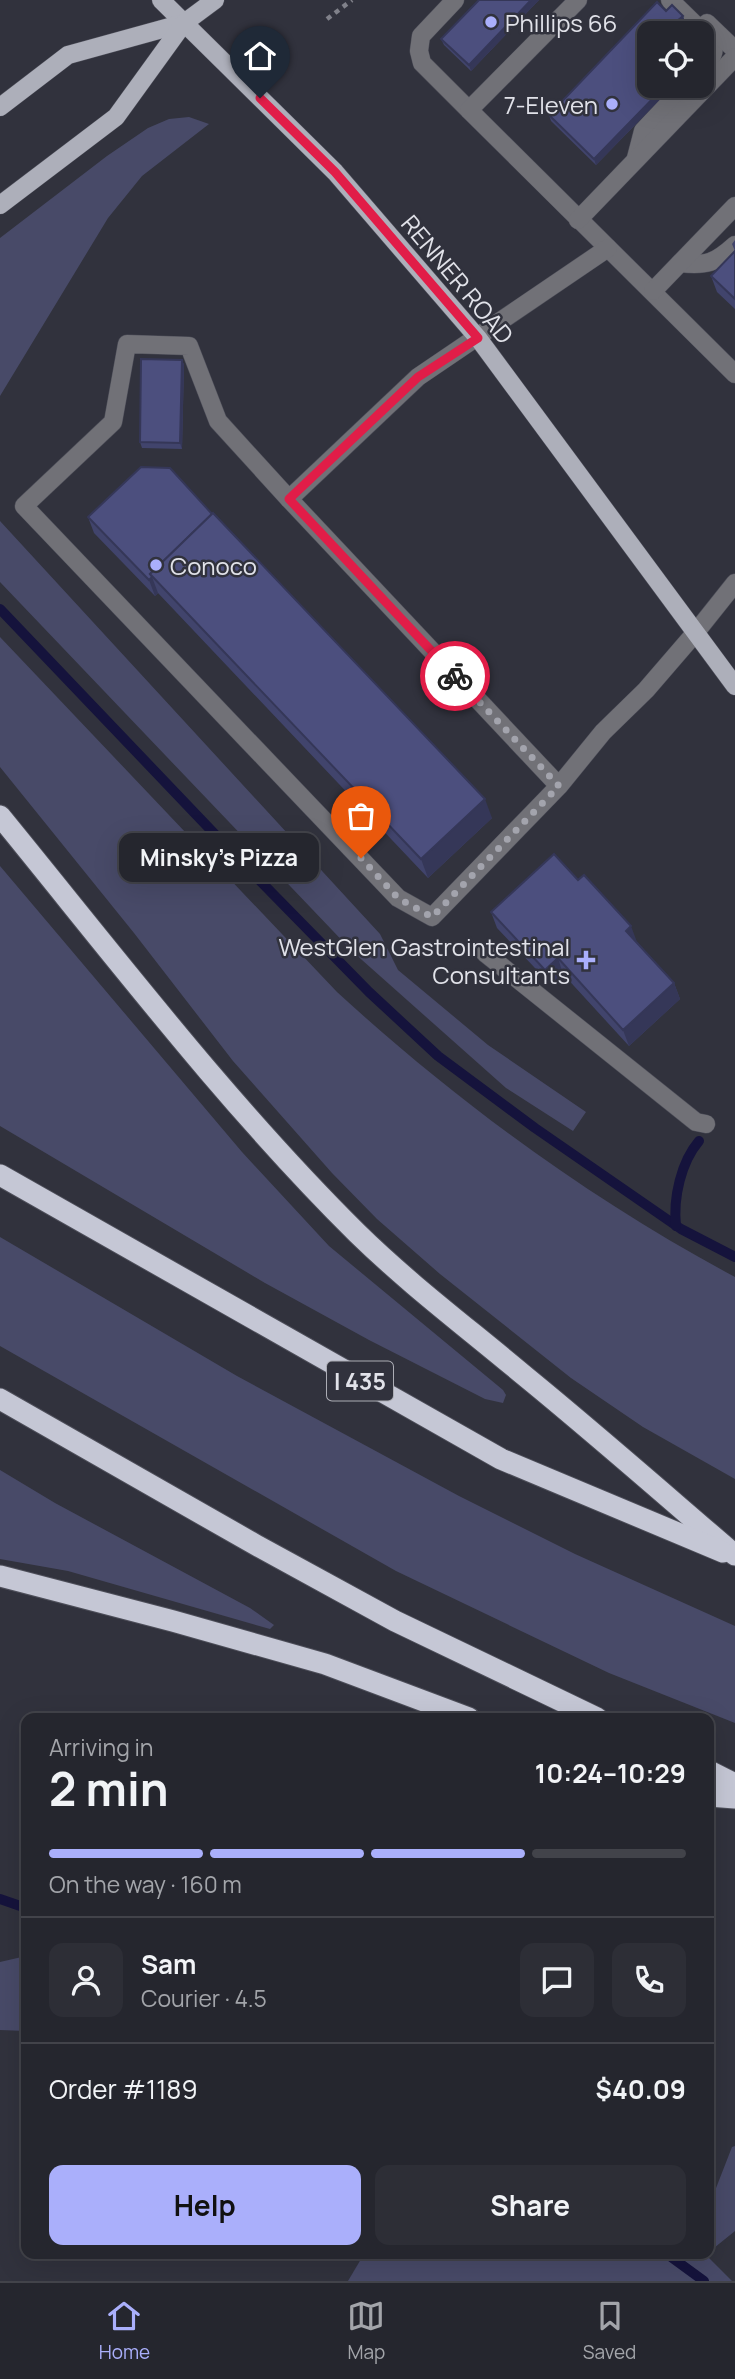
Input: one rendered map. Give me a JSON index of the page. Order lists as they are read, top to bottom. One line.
{"streets":{"highway":["I 435"],"main road":["RENNER ROAD"]},"places":{"other":["Phillips 66","7-Eleven","Conoco","Minsky's Pizza"],"health":["WestGlen Gastrointestinal Consultants"]},"page":{"bubble":"Minsky's Pizza","heading":["2 min","Arriving in","10:24–10:29"],"panel":["Sam","Courier · 4.5","Order #1189","$40.09"],"bar":"On the way · 160 m","buttons":["Help","Share"],"tabs":["Home","Map","Saved"]}}
